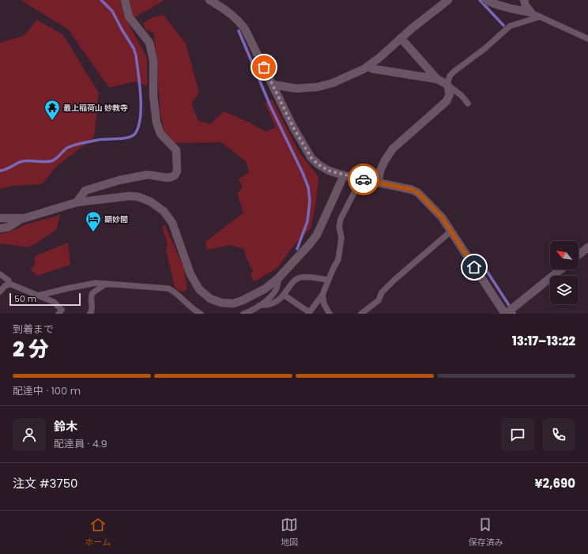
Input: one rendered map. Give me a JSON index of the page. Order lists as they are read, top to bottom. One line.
{"places":{"temple":["最上稲荷山 妙教寺"],"hotel":["顕妙閣"]},"scale_bar":"50 m","north":"top left","page":{"scale":"50 m","heading":["2 分","到着まで","13:17–13:22"],"panel":["鈴木","配達員 · 4.9","注文 #3750","¥2,690"],"bar":"配達中 · 100 m","tabs":["ホーム","地図","保存済み"]}}
